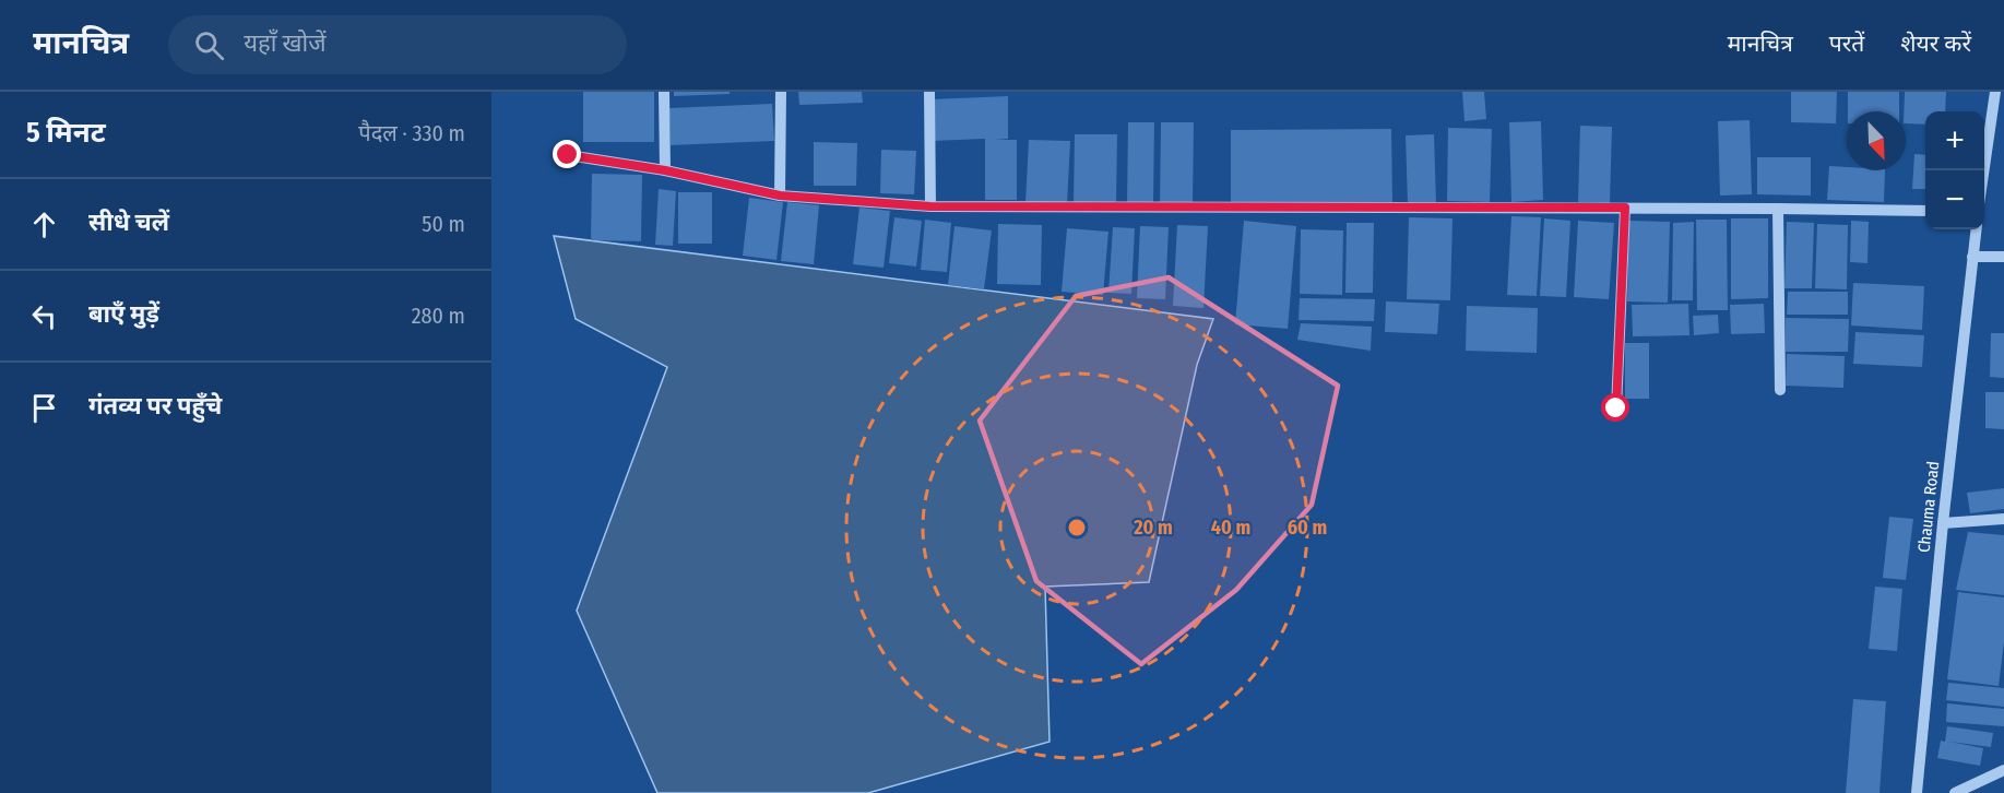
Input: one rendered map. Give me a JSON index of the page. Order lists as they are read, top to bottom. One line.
{"streets":{"street":["Chauma Road"]},"north":"bottom right","page":{"header":"मानचित्र","search":"यहाँ खोजें","nav":["मानचित्र","परतें","शेयर करें"],"heading":["5 मिनट","पैदल · 330 m"],"map_buttons":["+","−"],"list":[["सीधे चलें","50 m"],["बाएँ मुड़ें","280 m"],"गंतव्य पर पहुँचे"]},"rings":["20 m","40 m","60 m"]}
